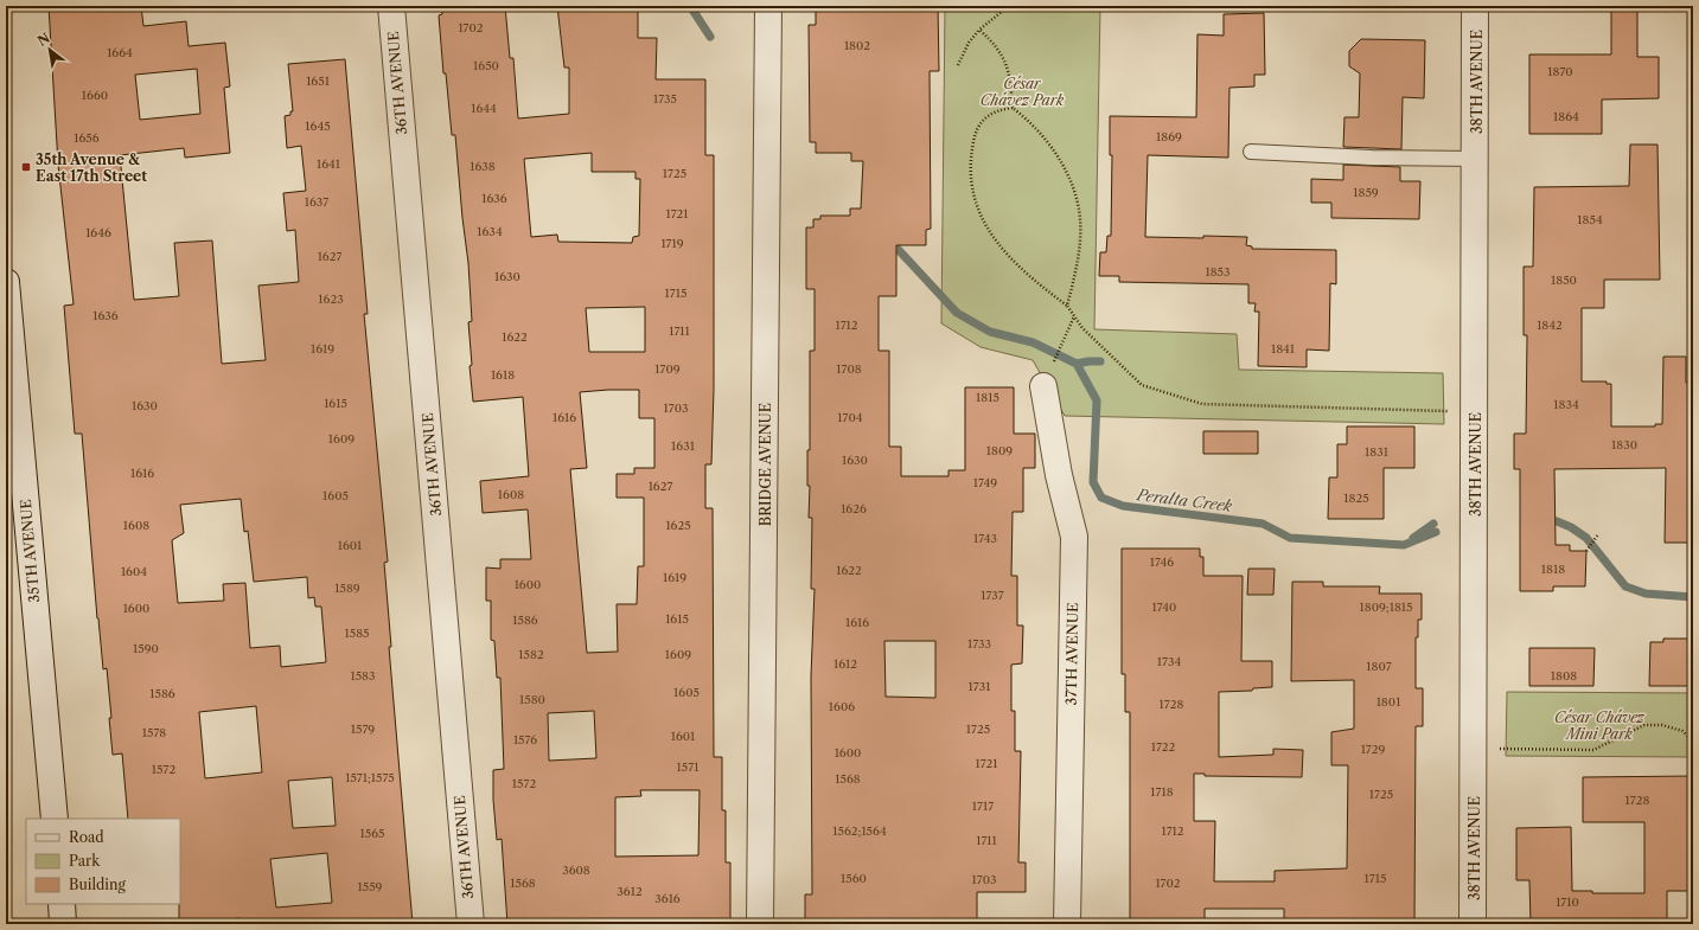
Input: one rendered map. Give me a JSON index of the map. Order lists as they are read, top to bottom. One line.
{"streets":{"street":["38TH AVENUE","36TH AVENUE","BRIDGE AVENUE","35TH AVENUE","37TH AVENUE"]},"water":["Peralta Creek"],"parks":["César Chávez Park","César Chávez Mini Park"],"places":{"transit":["35th Avenue & East 17th Street"]},"house_numbers":["1702","1802","1664","1650","1870","1651","1660","1735","1644","1864","1645","1869","1656","1641","1638","1725","1859","1636","1637","1721","1854","1634","1646","1719","1627","1853","1630","1850","1715","1623","1636","1712","1842","1711","1622","1619","1841","1709","1708","1618","1815","1615","1834","1630","1703","1616","1704","1609","1830","1631","1809","1831","1630","1616","1749","1627","1608","1605","1825","1626","1608","1625","1743","1601","1746","1818","1622","1604","1619","1600","1589","1737","1740","1809;1815","1600","1615","1586","1616","1585","1733","1590","1582","1609","1734","1612","1807","1583","1808","1731","1605","1586","1580","1801","1728","1606","1579","1725","1578","1601","1576","1722","1729","1600","1721","1571","1572","1571;1575","1568","1572","1718","1725","1728","1717","1562;1564","1712","1565","1711","3608","1560","1715","1703","1568","1702","1559","3612","3616","1710"],"legend":["Road","Park","Building"],"north":"top left"}
